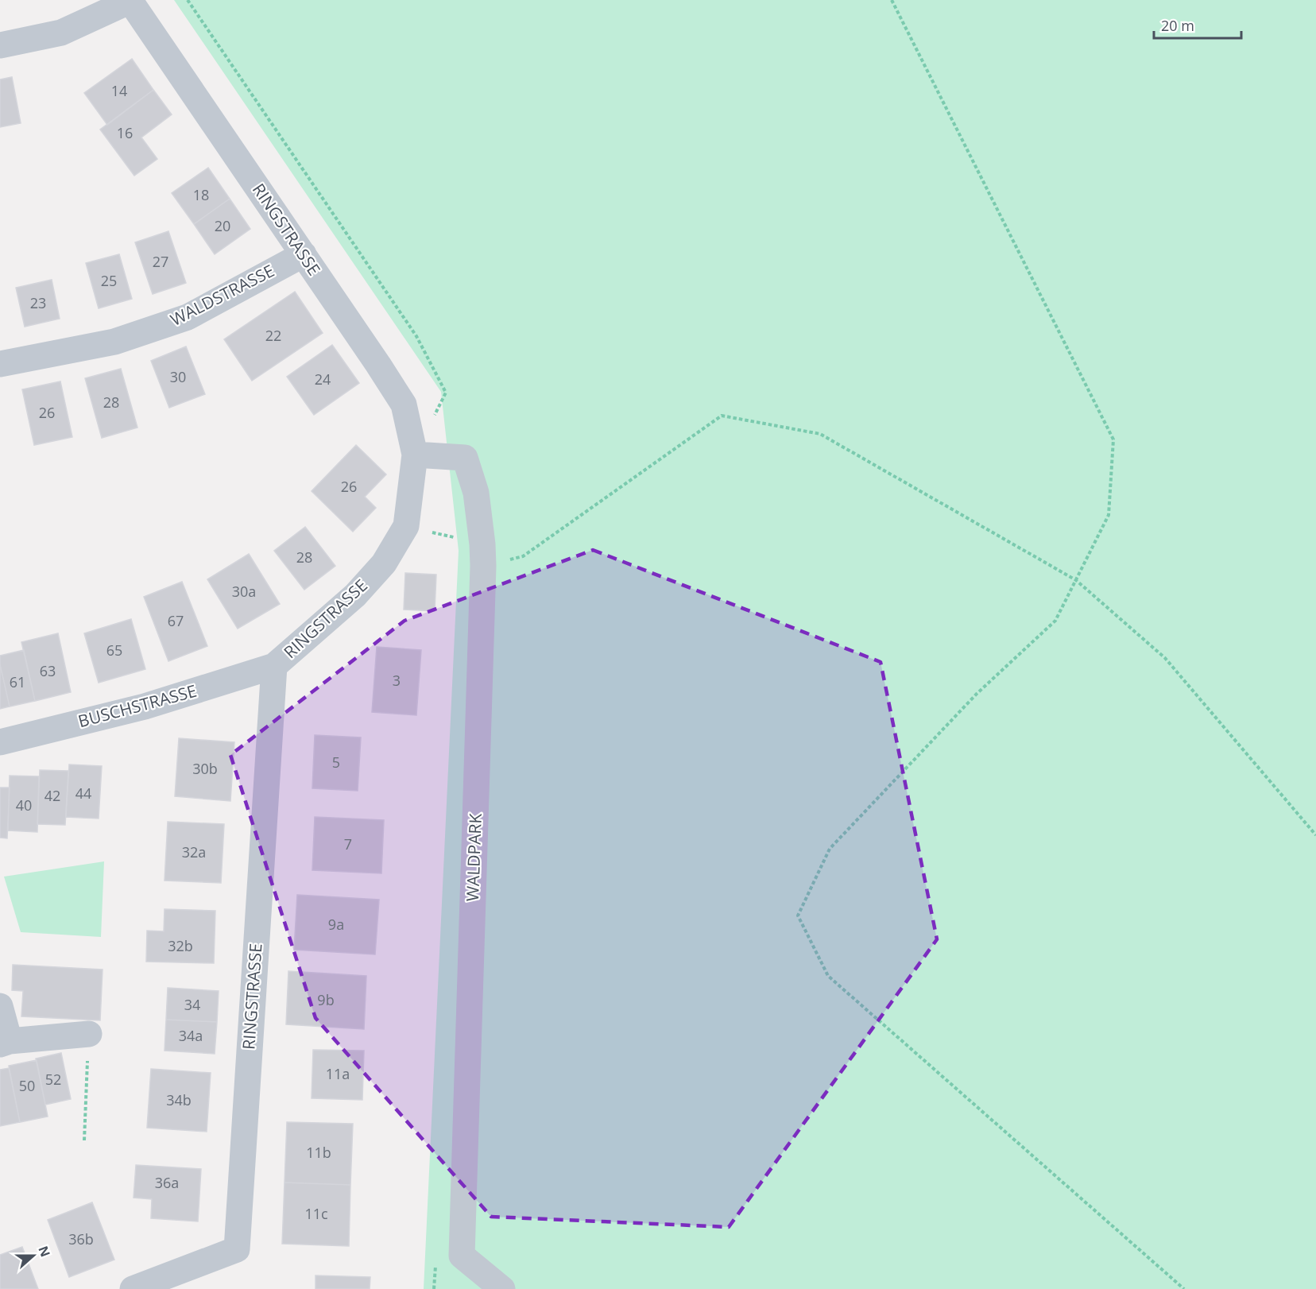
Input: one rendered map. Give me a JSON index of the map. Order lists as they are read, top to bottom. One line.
{"streets":{"street":["RINGSTRASSE","WALDSTRASSE","BUSCHSTRASSE","WALDPARK"]},"crossings":[["RINGSTRASSE","WALDSTRASSE"],["RINGSTRASSE","BUSCHSTRASSE"],["RINGSTRASSE","WALDPARK"]],"house_numbers":["14","16","18","20","27","25","23","22","30","24","28","26","26","28","30a","67","65","63","3","61","5","30b","44","42","40","7","32a","9a","32b","9b","34","34a","11a","52","50","34b","11b","36a","11c","36b"],"scale_bar":"20 m","north":"right"}
